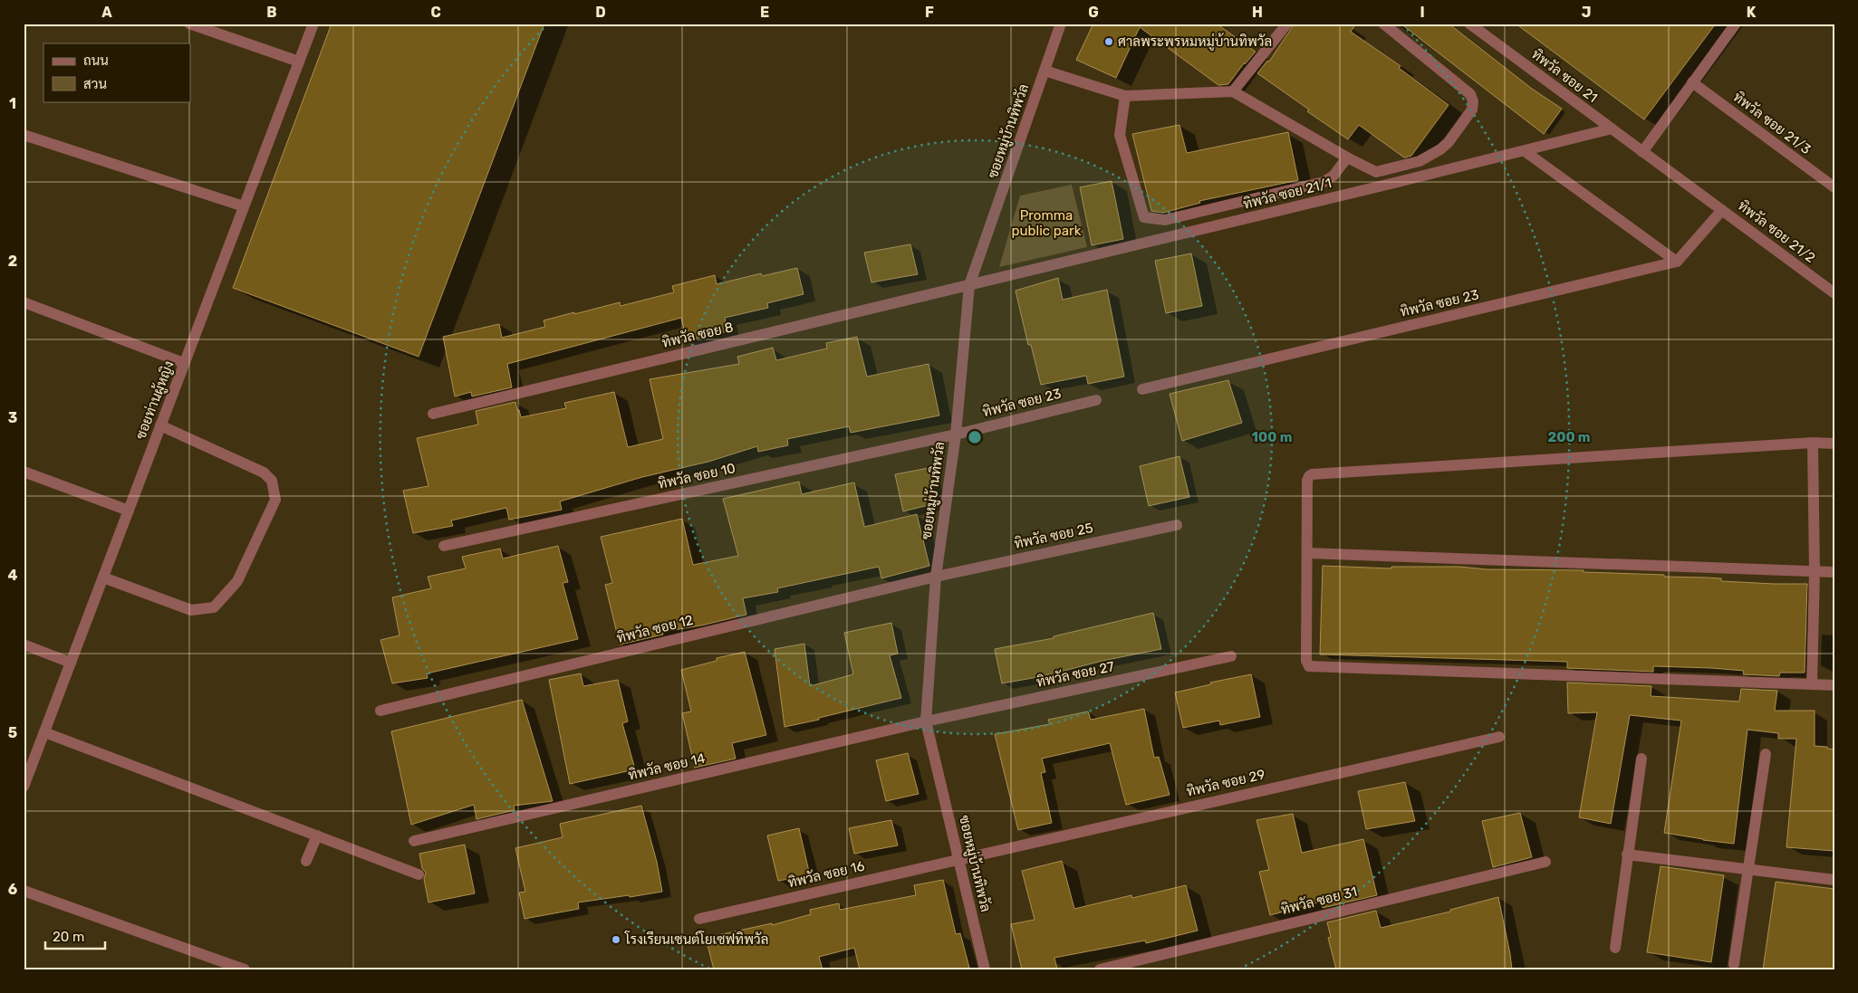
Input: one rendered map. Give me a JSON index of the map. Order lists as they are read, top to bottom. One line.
{"streets":{"street":["ทิพวัล ซอย 21","ทิพวัล ซอย 21/3","ซอยหมู่บ้านทิพวัล","ทิพวัล ซอย 21/1","ทิพวัล ซอย 21/2","ทิพวัล ซอย 23","ทิพวัล ซอย 8","ซอยท่านผู้หญิง","ทิพวัล ซอย 10","ทิพวัล ซอย 25","ทิพวัล ซอย 12","ทิพวัล ซอย 27","ทิพวัล ซอย 14","ทิพวัล ซอย 29","ทิพวัล ซอย 16","ทิพวัล ซอย 31"]},"crossings":[["ทิพวัล ซอย 21","ทิพวัล ซอย 21/1"],["ทิพวัล ซอย 21","ทิพวัล ซอย 21/2"],["ซอยหมู่บ้านทิพวัล","ทิพวัล ซอย 21/1"],["ซอยหมู่บ้านทิพวัล","ทิพวัล ซอย 23"],["ซอยหมู่บ้านทิพวัล","ทิพวัล ซอย 8"],["ซอยหมู่บ้านทิพวัล","ทิพวัล ซอย 10"],["ซอยหมู่บ้านทิพวัล","ทิพวัล ซอย 25"],["ซอยหมู่บ้านทิพวัล","ทิพวัล ซอย 12"],["ซอยหมู่บ้านทิพวัล","ทิพวัล ซอย 27"],["ซอยหมู่บ้านทิพวัล","ทิพวัล ซอย 14"],["ซอยหมู่บ้านทิพวัล","ทิพวัล ซอย 29"],["ซอยหมู่บ้านทิพวัล","ทิพวัล ซอย 16"],["ทิพวัล ซอย 21/1","ทิพวัล ซอย 8"],["ทิพวัล ซอย 23","ทิพวัล ซอย 10"],["ทิพวัล ซอย 25","ทิพวัล ซอย 12"],["ทิพวัล ซอย 27","ทิพวัล ซอย 14"],["ทิพวัล ซอย 29","ทิพวัล ซอย 16"]],"parks":["Promma public park"],"places":["ศาลพระพรหมหมู่บ้านทิพวัล","โรงเรียนเซนต์โยเซฟทิพวัล"],"legend":["ถนน","สวน"],"scale_bar":"20 m","grid":{"columns":["A","B","C","D","E","F","G","H","I","J","K"],"rows":["1","2","3","4","5","6"]},"rings":["100 m","200 m"]}
